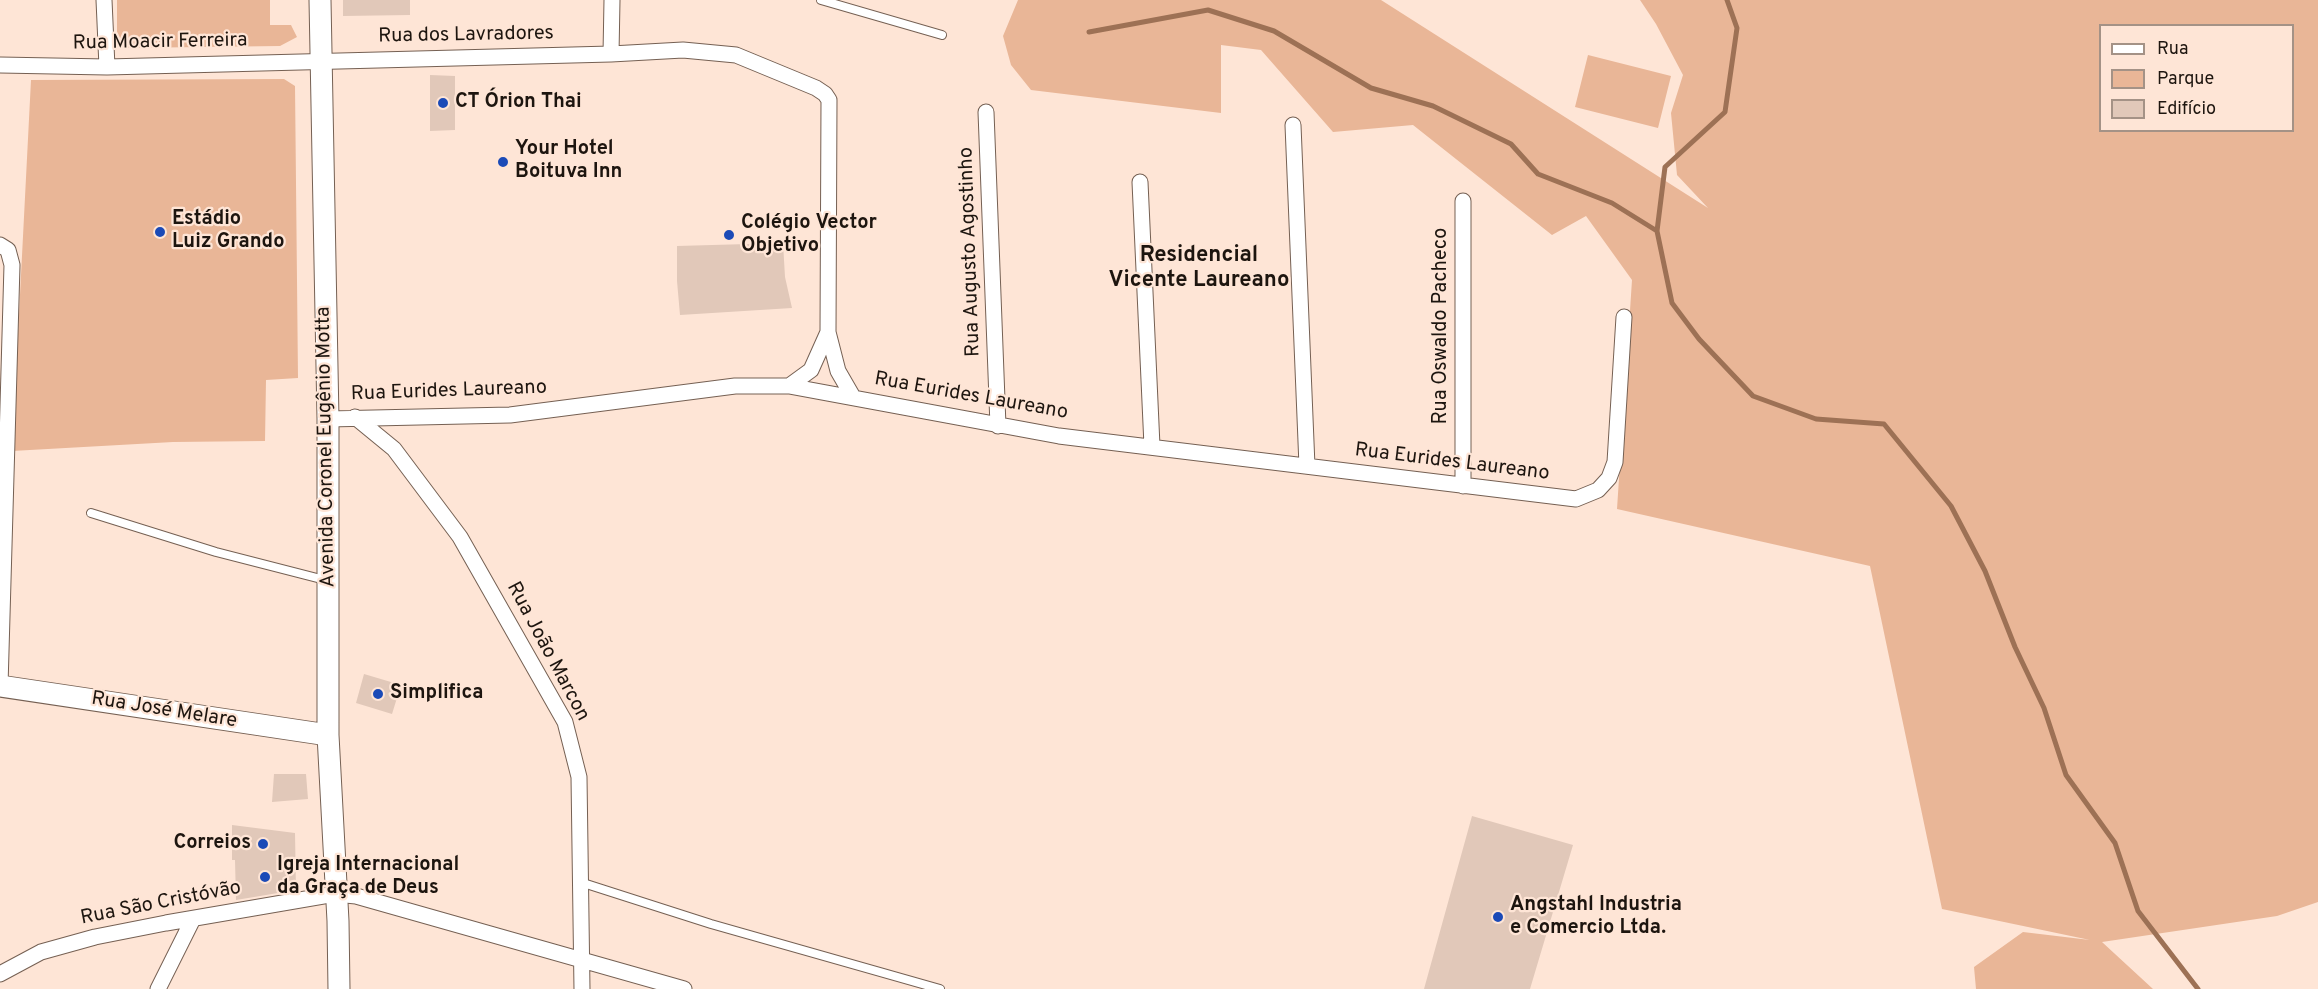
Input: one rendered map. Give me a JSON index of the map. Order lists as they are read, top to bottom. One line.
{"streets":{"main road":["Avenida Coronel Eugênio Motta","Rua José Melare"],"street":["Rua dos Lavradores","Rua Moacir Ferreira","Rua Augusto Agostinho","Rua Oswaldo Pacheco","Rua Eurides Laureano","Rua João Marcon","Rua São Cristóvão"]},"crossings":[["Rua dos Lavradores","Rua Moacir Ferreira"],["Rua dos Lavradores","Avenida Coronel Eugênio Motta"],["Rua Moacir Ferreira","Avenida Coronel Eugênio Motta"],["Rua Augusto Agostinho","Rua Eurides Laureano"],["Rua Oswaldo Pacheco","Rua Eurides Laureano"],["Rua Eurides Laureano","Avenida Coronel Eugênio Motta"],["Rua Eurides Laureano","Rua João Marcon"],["Avenida Coronel Eugênio Motta","Rua José Melare"],["Avenida Coronel Eugênio Motta","Rua São Cristóvão"],["Rua João Marcon","Rua São Cristóvão"]],"districts":["Residencial Vicente Laureano"],"places":["CT Órion Thai","Your Hotel Boituva Inn","Estádio Luiz Grando","Colégio Vector Objetivo","Simplifica","Correios","Igreja Internacional da Graça de Deus","Angstahl Industria e Comercio Ltda."],"legend":["Rua","Parque","Edifício"]}
